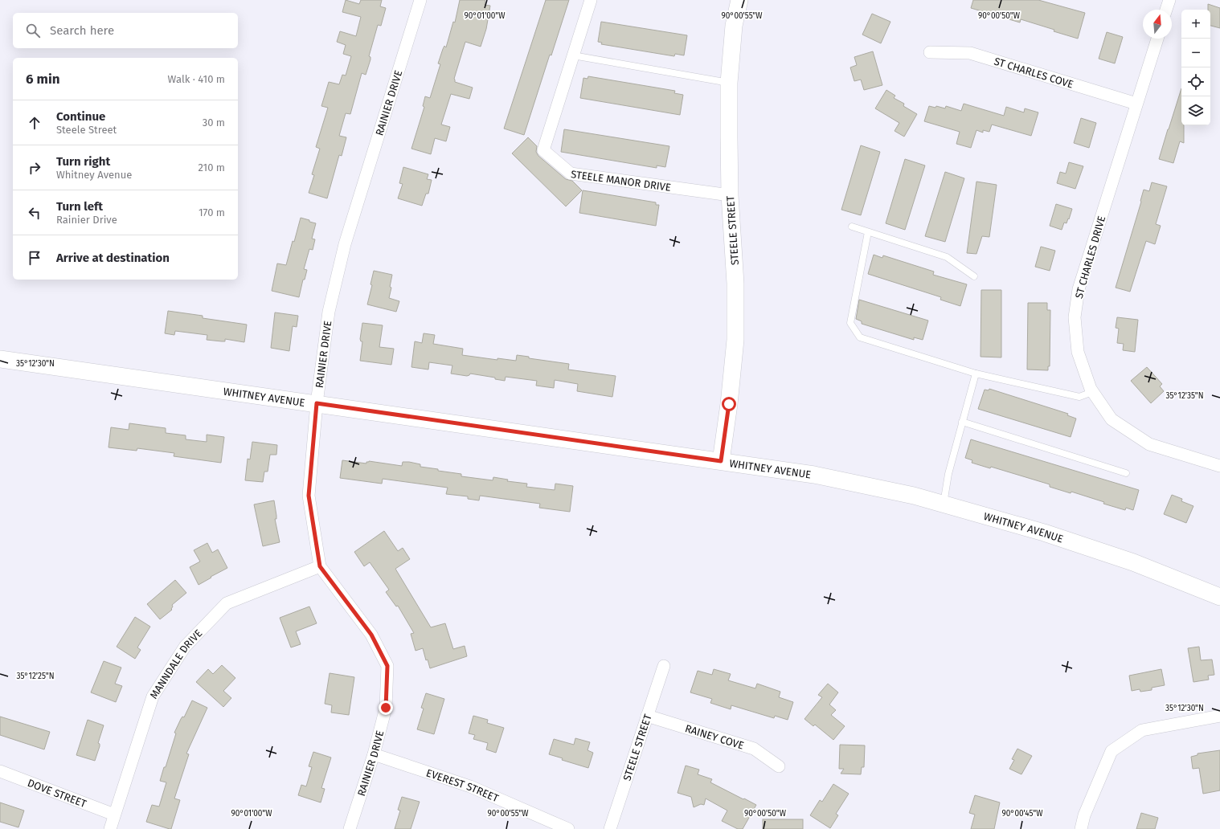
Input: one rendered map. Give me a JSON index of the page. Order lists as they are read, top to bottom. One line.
{"streets":{"main road":["STEELE STREET","WHITNEY AVENUE"],"street":["ST CHARLES COVE","RAINIER DRIVE","STEELE MANOR DRIVE","ST CHARLES DRIVE","MANNDALE DRIVE","RAINEY COVE","EVEREST STREET","DOVE STREET"]},"crossings":[["ST CHARLES COVE","ST CHARLES DRIVE"],["RAINIER DRIVE","WHITNEY AVENUE"],["RAINIER DRIVE","MANNDALE DRIVE"],["RAINIER DRIVE","EVEREST STREET"],["STEELE MANOR DRIVE","STEELE STREET"],["STEELE STREET","WHITNEY AVENUE"],["STEELE STREET","RAINEY COVE"],["MANNDALE DRIVE","DOVE STREET"]],"north":"top","page":{"map_buttons":["+","−"],"search":"Search here","heading":["6 min","Walk · 410 m"],"list":[["Continue","Steele Street","30 m"],["Turn right","Whitney Avenue","210 m"],["Turn left","Rainier Drive","170 m"],"Arrive at destination"]},"coordinates":["90°01'00\"W","90°00'55\"W","90°00'50\"W","35°12'30\"N","35°12'35\"N","35°12'25\"N","90°00'45\"W"]}
